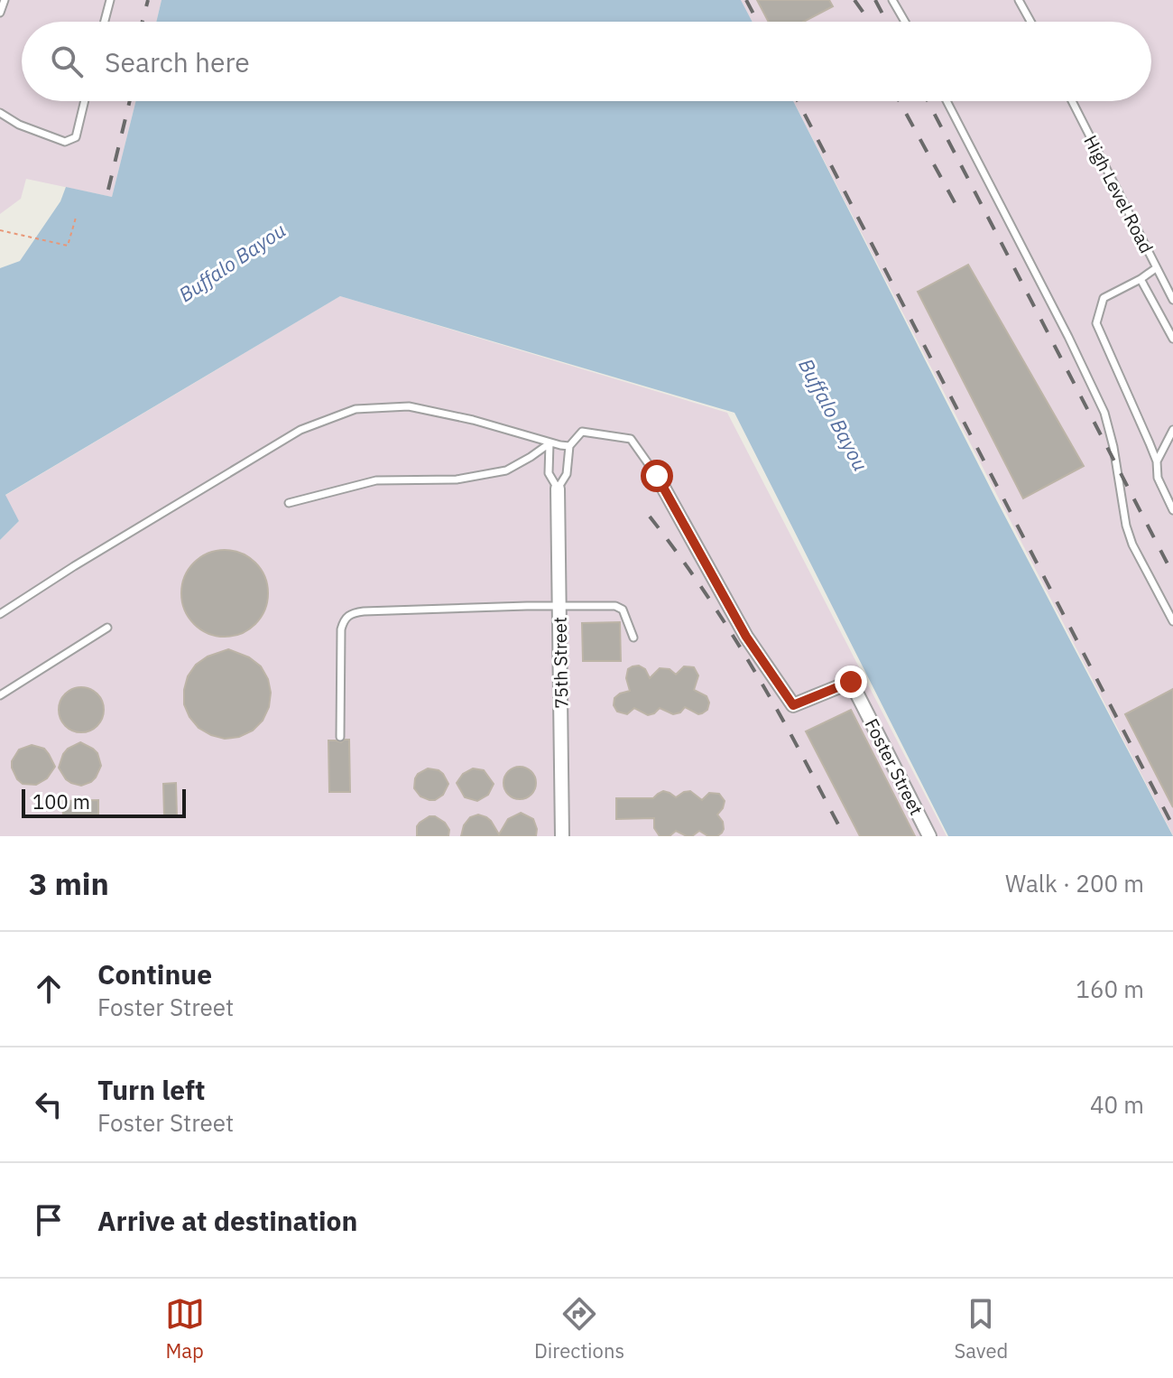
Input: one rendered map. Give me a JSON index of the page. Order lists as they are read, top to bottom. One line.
{"streets":{"street":["75th Street","Foster Street"],"lane":["High Level Road"]},"water":["Buffalo Bayou"],"scale_bar":"100 m","page":{"search":"Search here","scale":"100 m","heading":["3 min","Walk · 200 m"],"list":[["Continue","Foster Street","160 m"],["Turn left","Foster Street","40 m"],"Arrive at destination"],"nav":["Map","Directions","Saved"]}}
